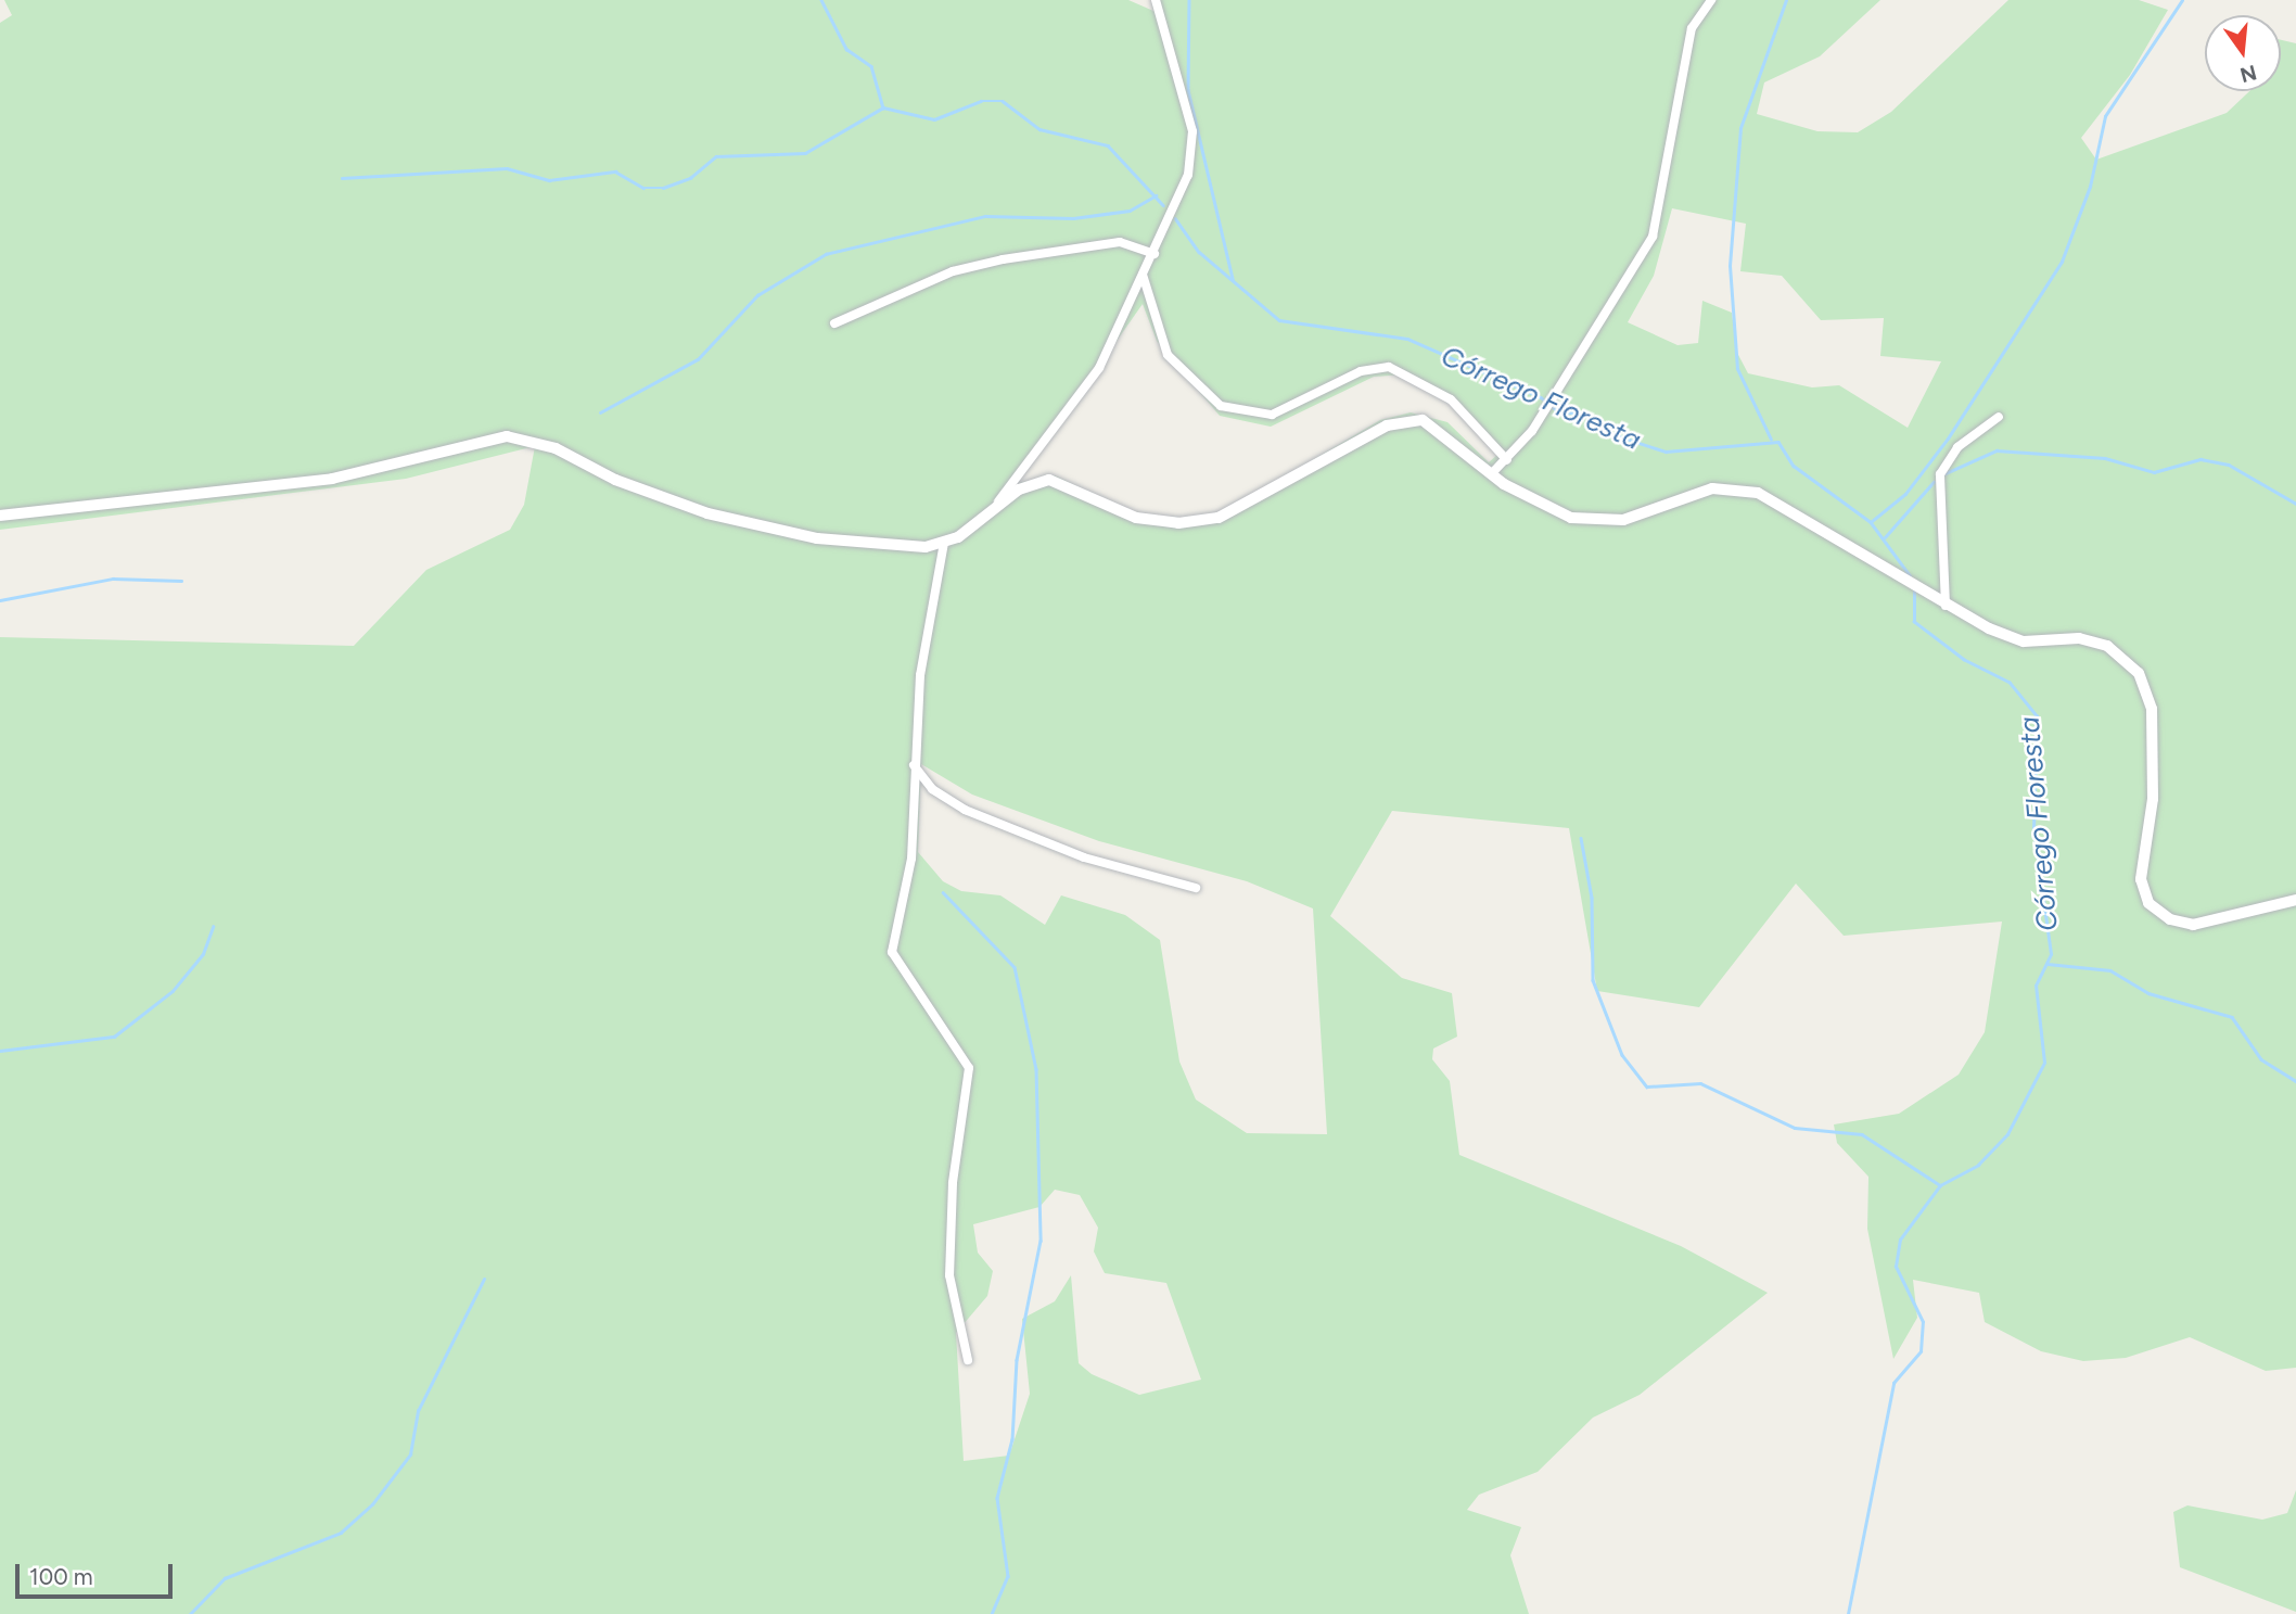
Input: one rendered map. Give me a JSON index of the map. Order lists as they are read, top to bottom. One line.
{"water":["Córrego Floresta"],"scale_bar":"100 m","north":"bottom"}
